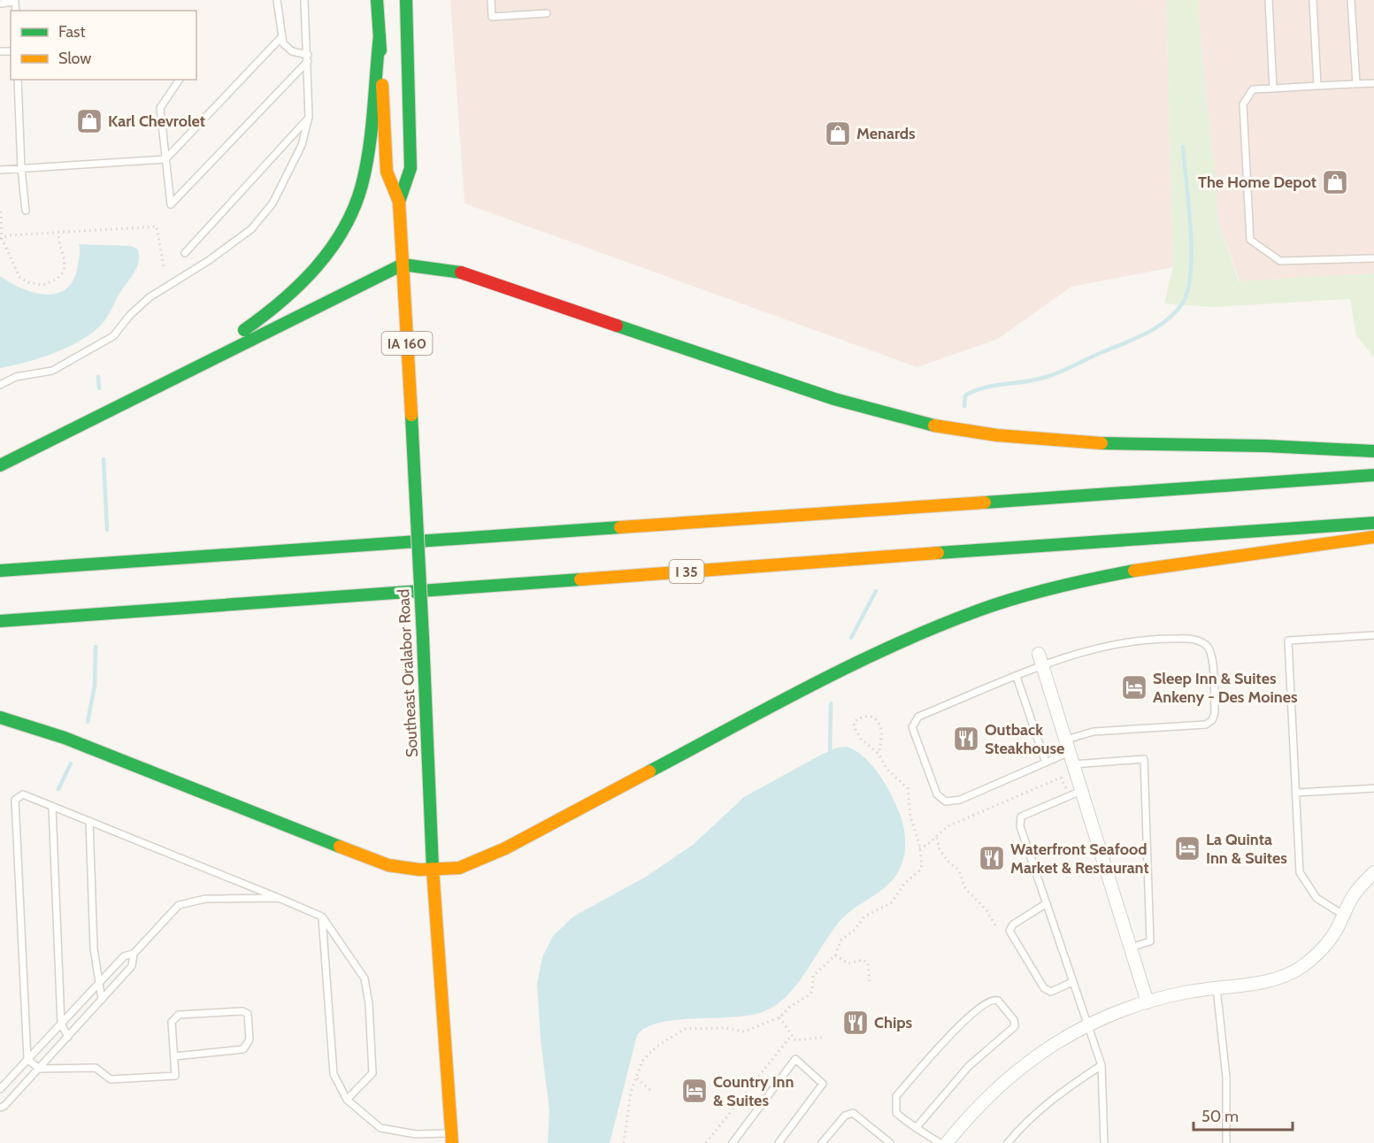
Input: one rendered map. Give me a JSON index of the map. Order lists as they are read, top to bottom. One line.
{"streets":{"main road":["IA 160","I 35","Southeast Oralabor Road"]},"places":{"shop":["Karl Chevrolet","Menards","The Home Depot"],"hotel":["Sleep Inn & Suites Ankeny - Des Moines","La Quinta Inn & Suites","Country Inn & Suites"],"restaurant":["Outback Steakhouse","Waterfront Seafood Market & Restaurant","Chips"]},"legend":["Fast","Slow"],"scale_bar":"50 m"}
